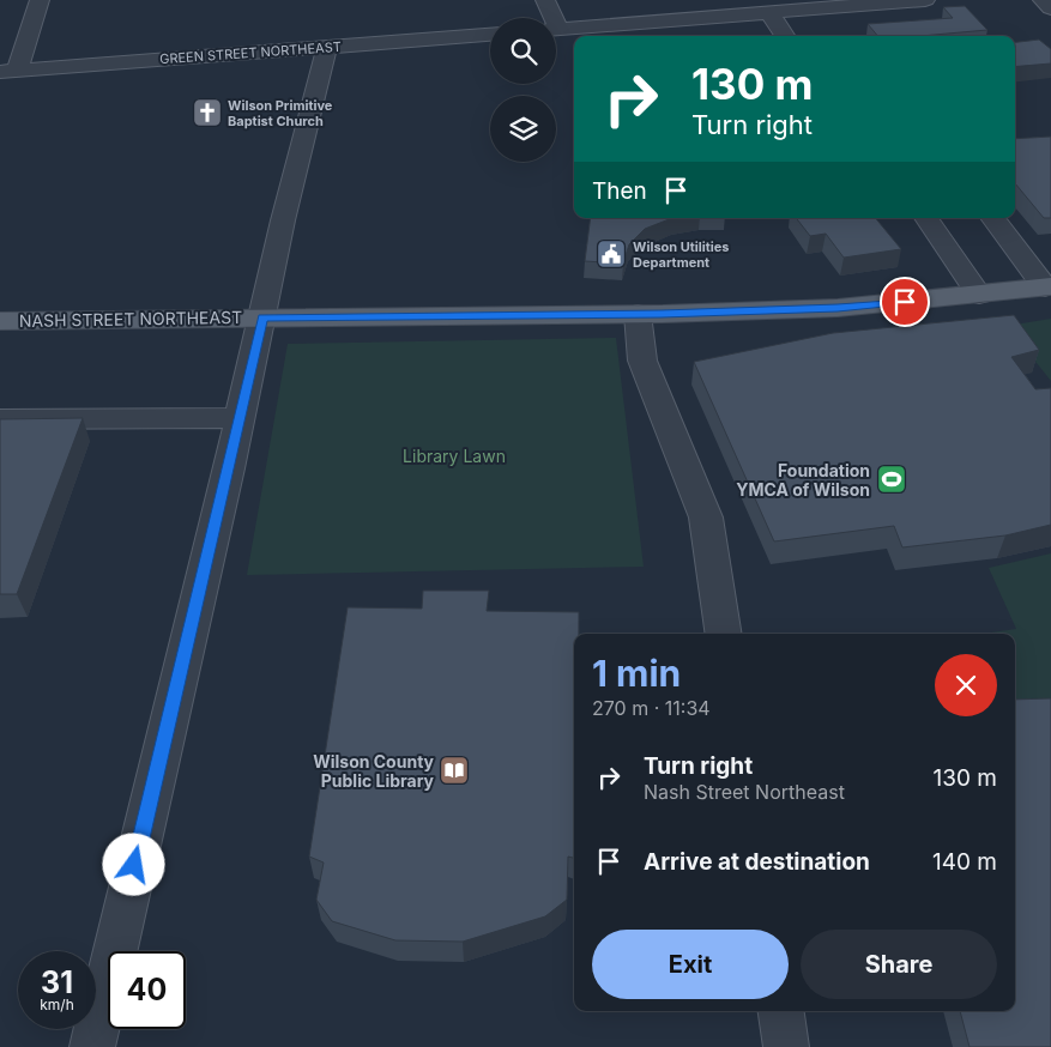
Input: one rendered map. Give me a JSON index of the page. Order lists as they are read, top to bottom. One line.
{"streets":{"main road":["NASH STREET NORTHEAST"],"street":["GREEN STREET NORTHEAST"]},"parks":["Library Lawn"],"places":{"church":["Wilson Primitive Baptist Church"],"public building":["Wilson Utilities Department"],"sports":["Foundation YMCA of Wilson"],"library":["Wilson County Public Library"]},"page":{"turn":["130 m","Turn right"],"then":"Then","heading":["1 min","270 m · 11:34"],"list":[{"name":"Turn right","note":"Nash Street Northeast","value":"130 m"},{"name":"Arrive at destination","value":"140 m"}],"buttons":["Exit","Share"],"speed":"31 km/h","limit":"40"}}
